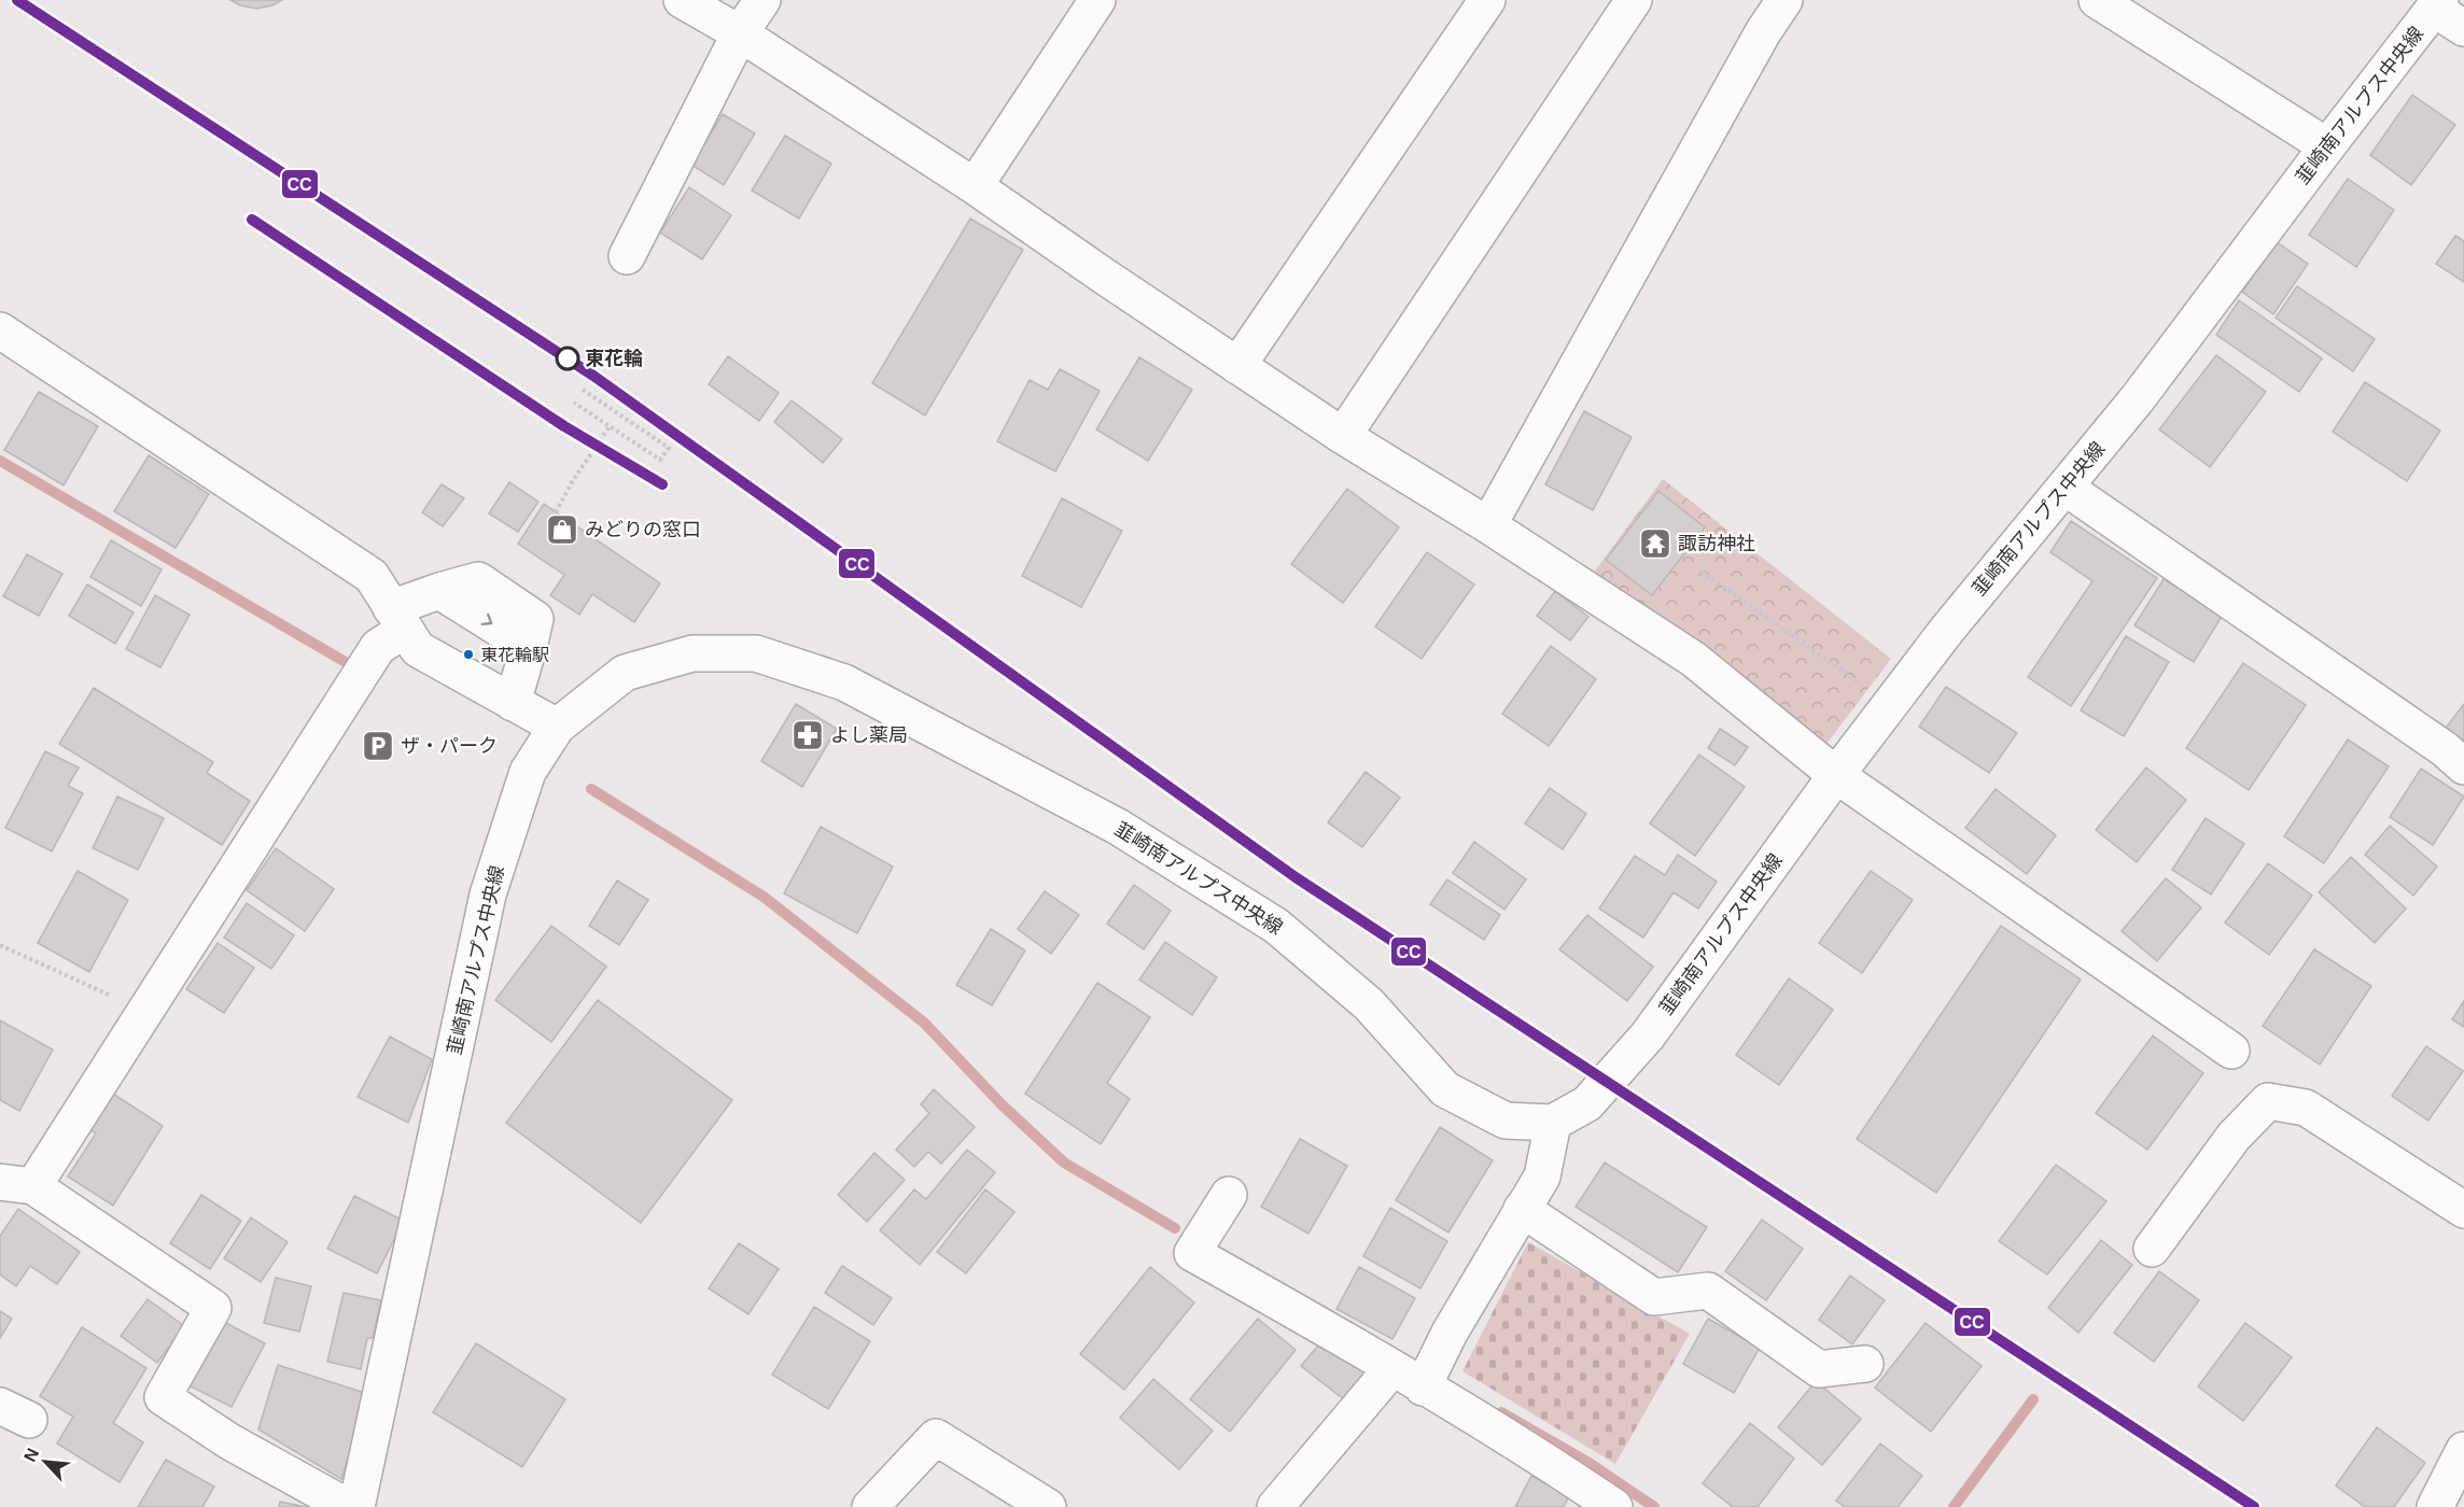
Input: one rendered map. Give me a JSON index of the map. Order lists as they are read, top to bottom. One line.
{"streets":{"street":["韮崎南アルプス中央線"]},"places":{"other":["東花輪","東花輪駅"],"shop":["みどりの窓口"],"temple":["諏訪神社"],"pharmacy":["よし薬局"],"parking":["ザ・パーク"]},"lines":["transit line CC"],"north":"top left"}
